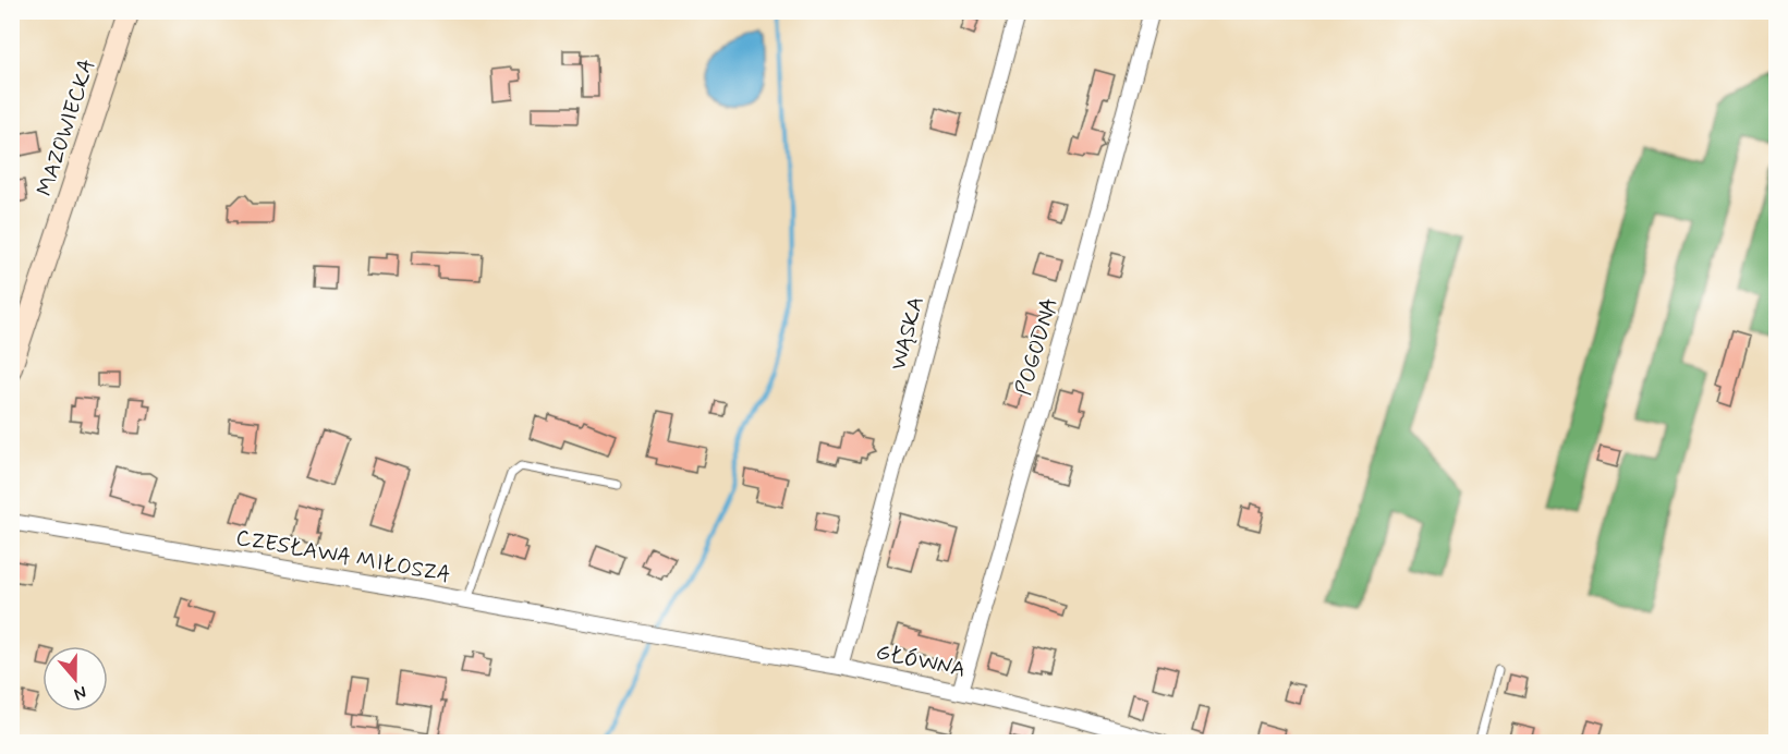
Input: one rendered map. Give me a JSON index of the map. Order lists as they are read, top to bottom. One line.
{"streets":{"street":["MAZOWIECKA","WĄSKA","POGODNA","CZESŁAWA MIŁOSZA","GŁÓWNA"]},"crossings":[["WĄSKA","GŁÓWNA"],["POGODNA","GŁÓWNA"],["CZESŁAWA MIŁOSZA","GŁÓWNA"]],"north":"bottom"}
